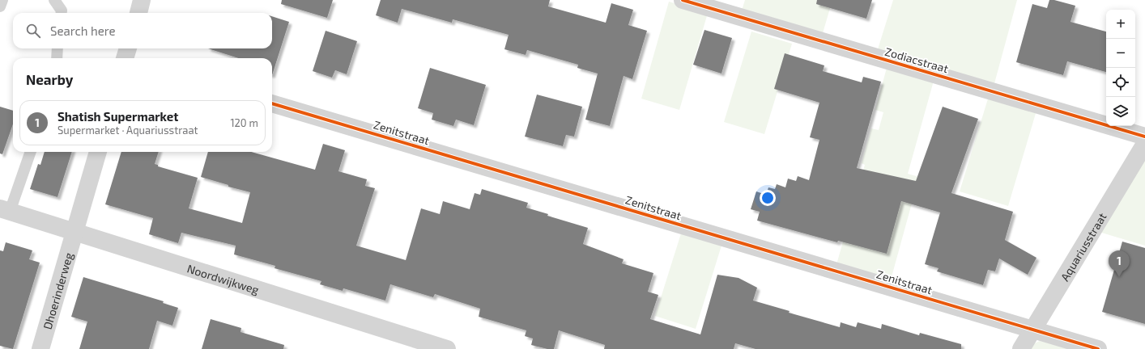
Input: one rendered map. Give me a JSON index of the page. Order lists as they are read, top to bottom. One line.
{"streets":{"street":["Zodiacstraat","Zenitstraat","Aquariusstraat","Noordwijkweg","Dhoerinderweg"]},"crossings":[["Zenitstraat","Aquariusstraat"],["Noordwijkweg","Dhoerinderweg"]],"page":{"map_buttons":["+","−"],"search":"Search here","heading":"Nearby","list":[{"mark":"1","name":"Shatish Supermarket","note":"Supermarket · Aquariusstraat","value":"120 m"}],"pins":"1"}}
